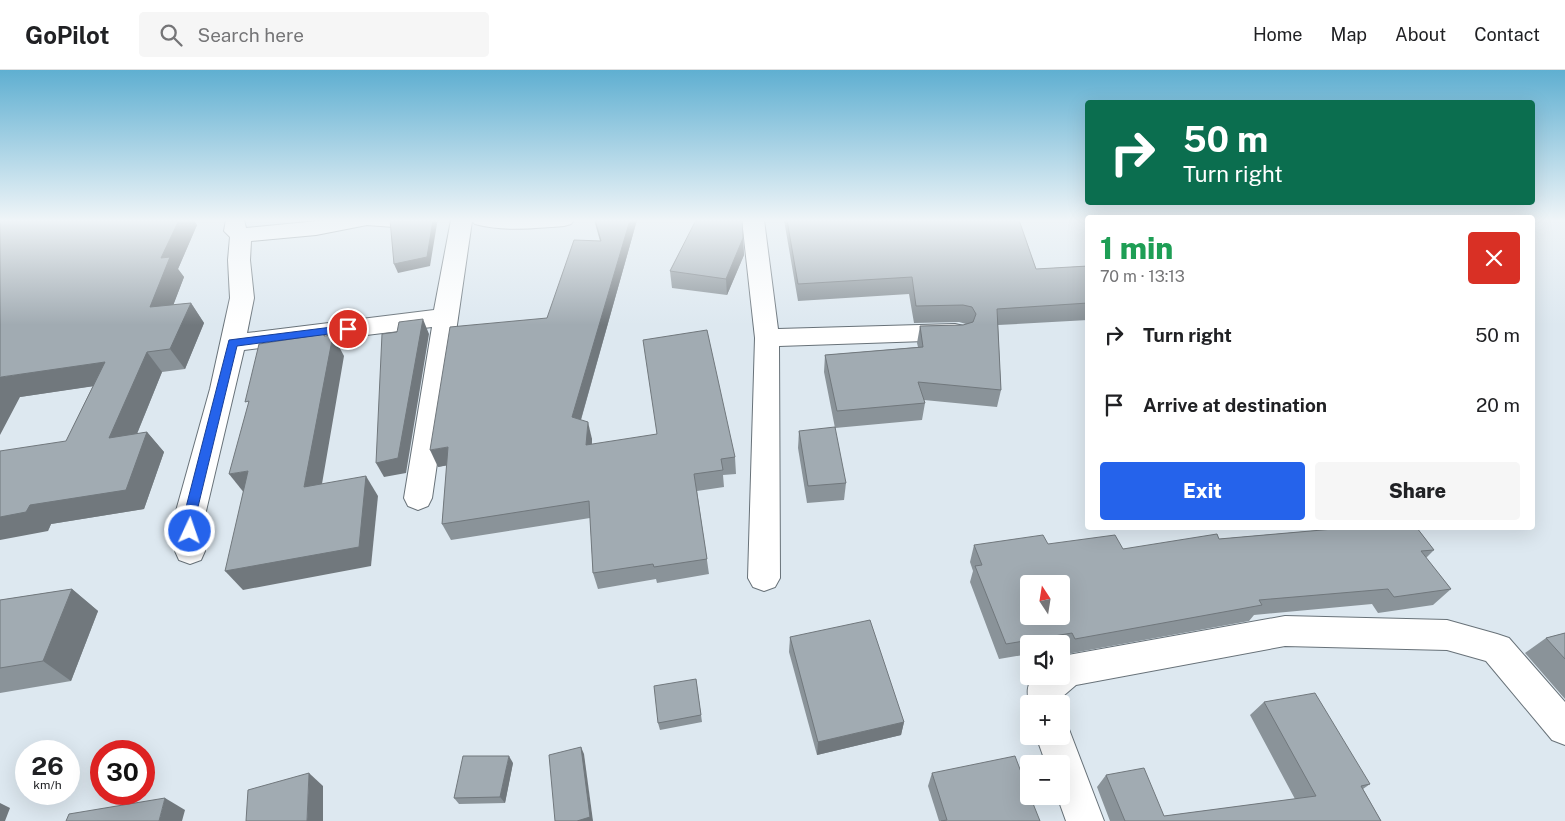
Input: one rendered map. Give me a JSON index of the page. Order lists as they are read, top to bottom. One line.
{"north":"top","page":{"header":"GoPilot","search":"Search here","nav":["Home","Map","About","Contact"],"turn":["50 m","Turn right"],"heading":["1 min","70 m · 13:13"],"list":[{"name":"Turn right","value":"50 m"},{"name":"Arrive at destination","value":"20 m"}],"buttons":["Exit","Share"],"map_buttons":["+","−"],"speed":"26 km/h","limit":"30"}}
